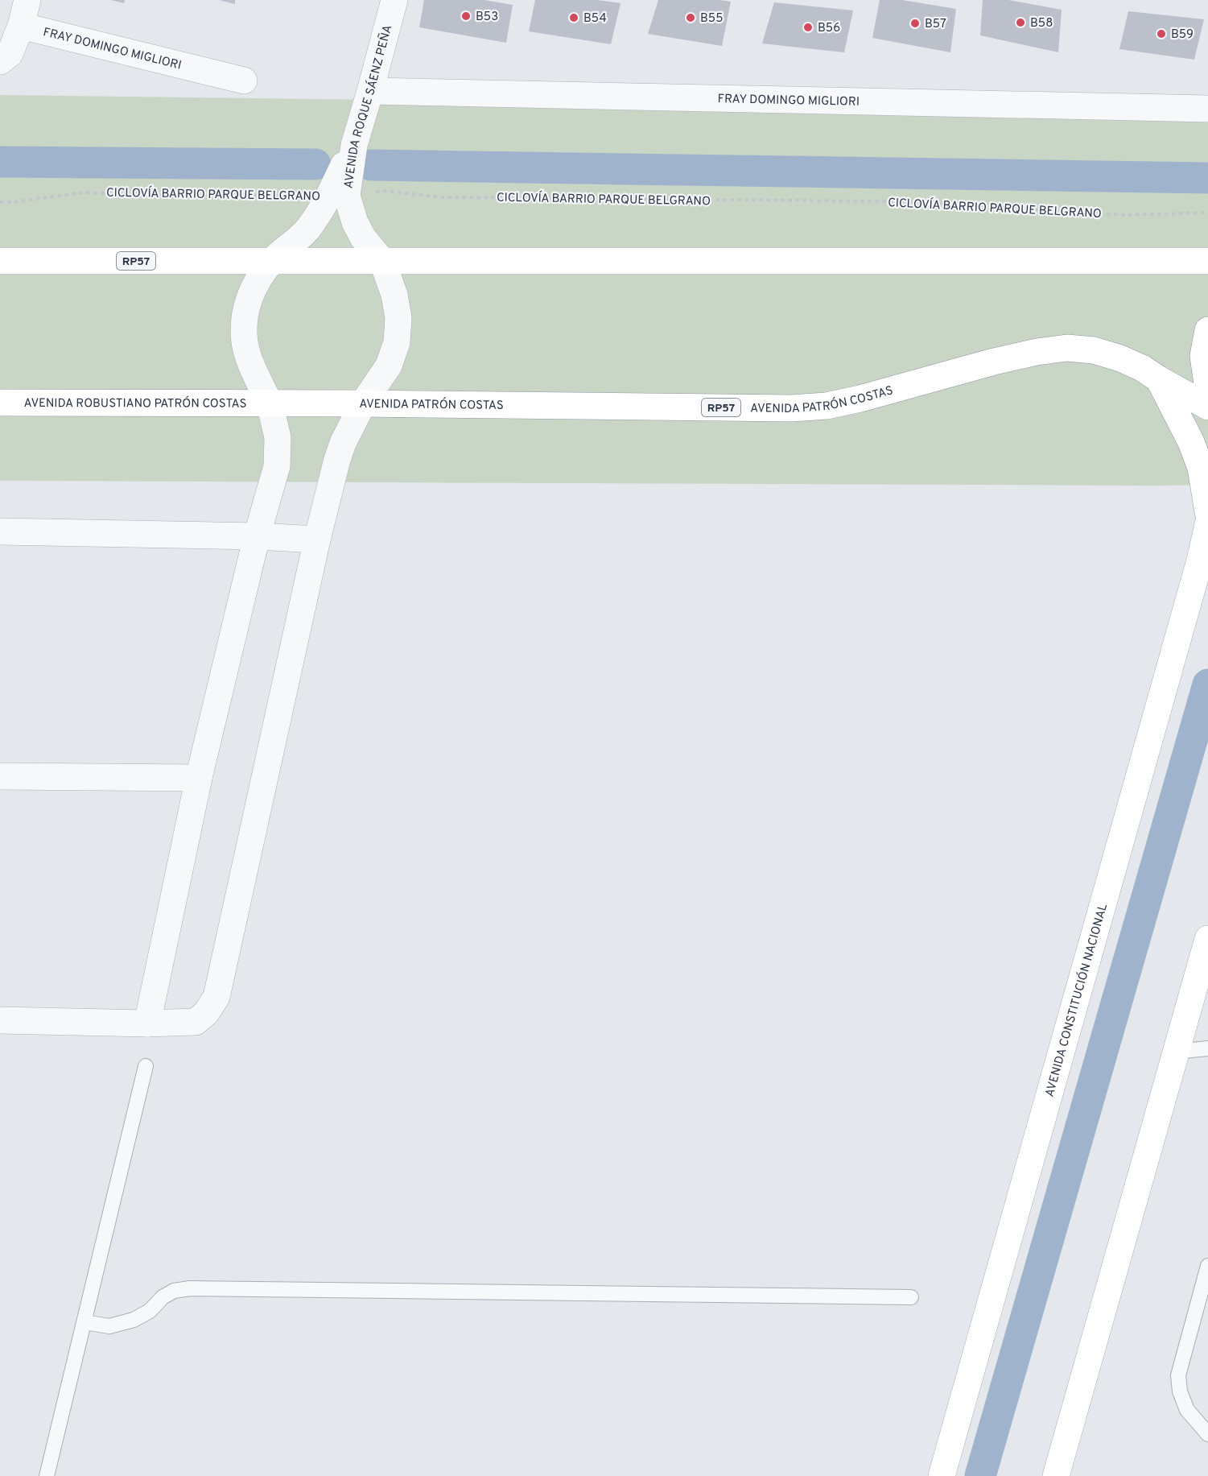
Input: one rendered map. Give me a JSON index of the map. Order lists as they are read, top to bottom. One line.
{"streets":{"main road":["RP57","AVENIDA PATRÓN COSTAS","AVENIDA ROBUSTIANO PATRÓN COSTAS","AVENIDA CONSTITUCIÓN NACIONAL"],"street":["FRAY DOMINGO MIGLIORI","AVENIDA ROQUE SÁENZ PEÑA"],"path":["CICLOVÍA BARRIO PARQUE BELGRANO"]},"crossings":[["FRAY DOMINGO MIGLIORI","AVENIDA ROQUE SÁENZ PEÑA"],["AVENIDA ROQUE SÁENZ PEÑA","CICLOVÍA BARRIO PARQUE BELGRANO"],["AVENIDA ROQUE SÁENZ PEÑA","RP57"],["AVENIDA ROQUE SÁENZ PEÑA","AVENIDA PATRÓN COSTAS"],["AVENIDA ROQUE SÁENZ PEÑA","AVENIDA ROBUSTIANO PATRÓN COSTAS"],["RP57","AVENIDA PATRÓN COSTAS"],["RP57","AVENIDA ROBUSTIANO PATRÓN COSTAS"],["AVENIDA PATRÓN COSTAS","AVENIDA ROBUSTIANO PATRÓN COSTAS"]],"places":["B53","B54","B55","B58","B57","B56","B59"]}
